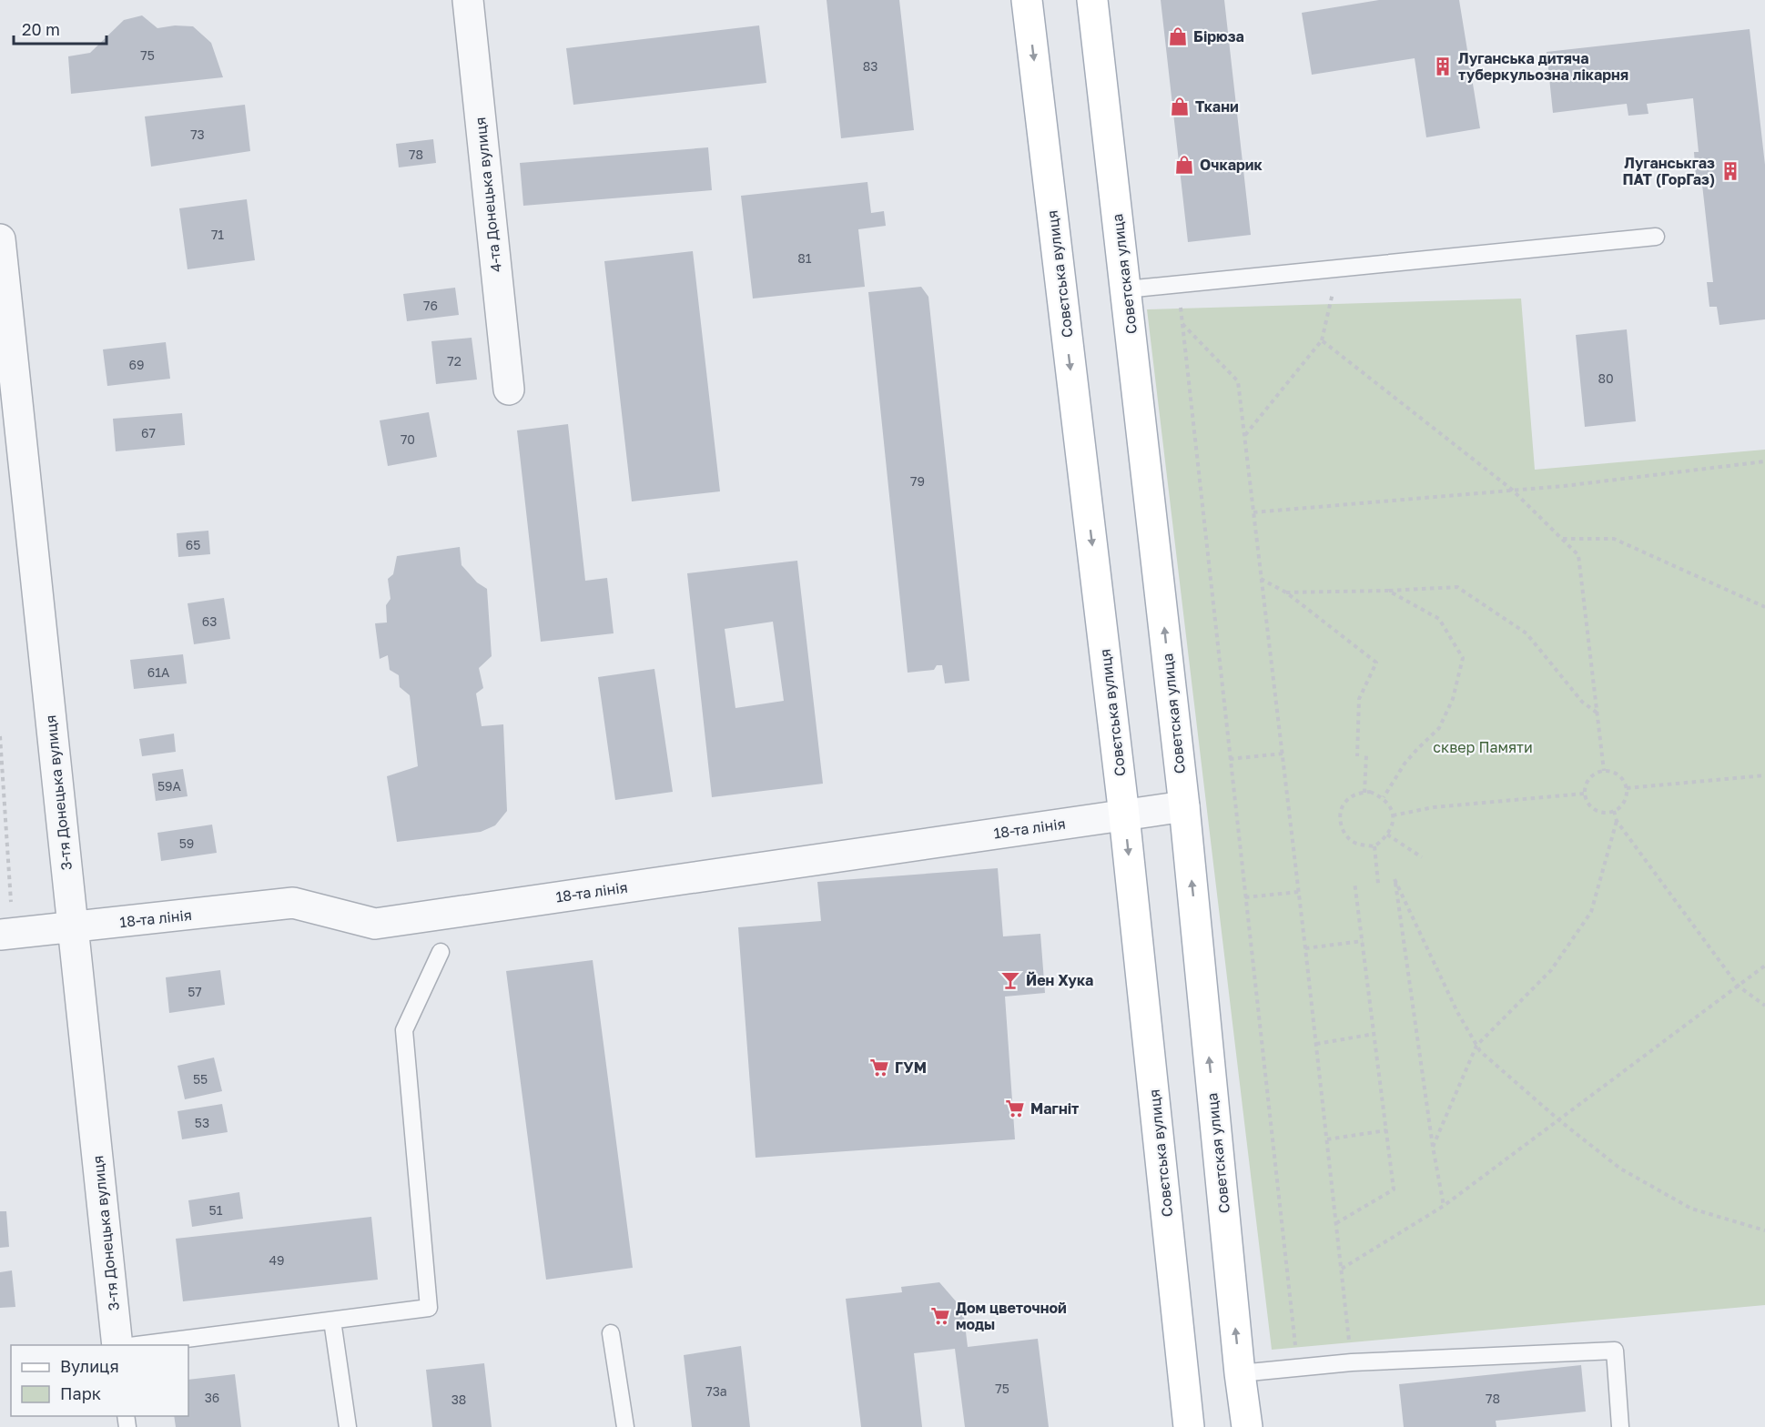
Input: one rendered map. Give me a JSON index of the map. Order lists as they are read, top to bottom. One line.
{"streets":{"main road":["Совєтська вулиця","Советская улица"],"street":["4-та Донецька вулиця","3-тя Донецька вулиця","18-та лінія"]},"crossings":[["Совєтська вулиця","18-та лінія"],["Советская улица","18-та лінія"],["3-тя Донецька вулиця","18-та лінія"]],"one_way":["Совєтська вулиця","Советская улица"],"parks":["сквер Памяти"],"places":{"shop":["Бірюза","Ткани","Очкарик"],"building":["Луганська дитяча туберкульозна лікарня","Луганськгаз ПАТ (ГорГаз)"],"bar":["Йен Хука"],"supermarket":["ГУМ","Магніт","Дом цветочной моды"]},"house_numbers":["75","83","73","78","71","81","76","72","69","80","67","70","79","65","63","61А","59А","59","57","55","53","51","49","75","73а","36","78","38"],"legend":["Вулиця","Парк"],"scale_bar":"20 m"}
